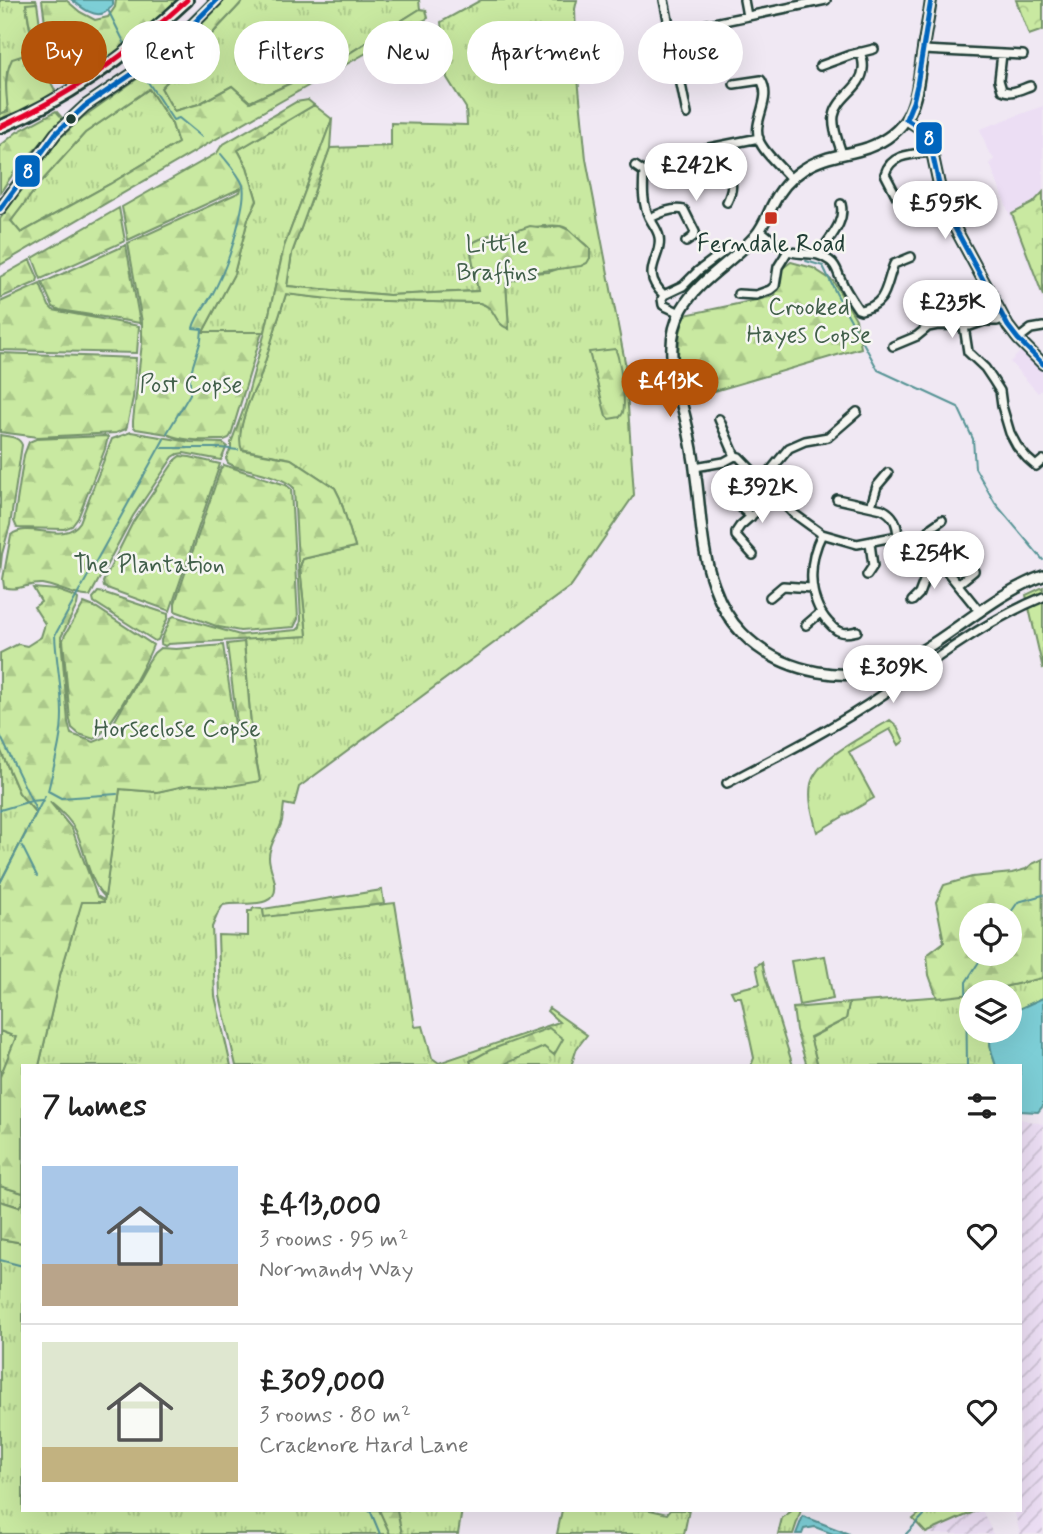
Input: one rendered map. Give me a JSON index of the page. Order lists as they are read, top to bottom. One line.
{"parks":["Little Braffins","Crooked Hayes Copse","Post Copse","The Plantation","Horseclose Copse"],"places":{"transit":["Ferndale Road"]},"lines":["transit line 8"],"page":{"chip":["Buy","Rent","Filters","New","Apartment","House"],"price":["£242K","£595K","£235K","£413K","£392K","£254K","£309K"],"heading":"7 homes","list":[{"name":"£413,000","note":"3 rooms · 95 m² · Normandy Way"},{"name":"£309,000","note":"3 rooms · 80 m² · Cracknore Hard Lane"}]}}
